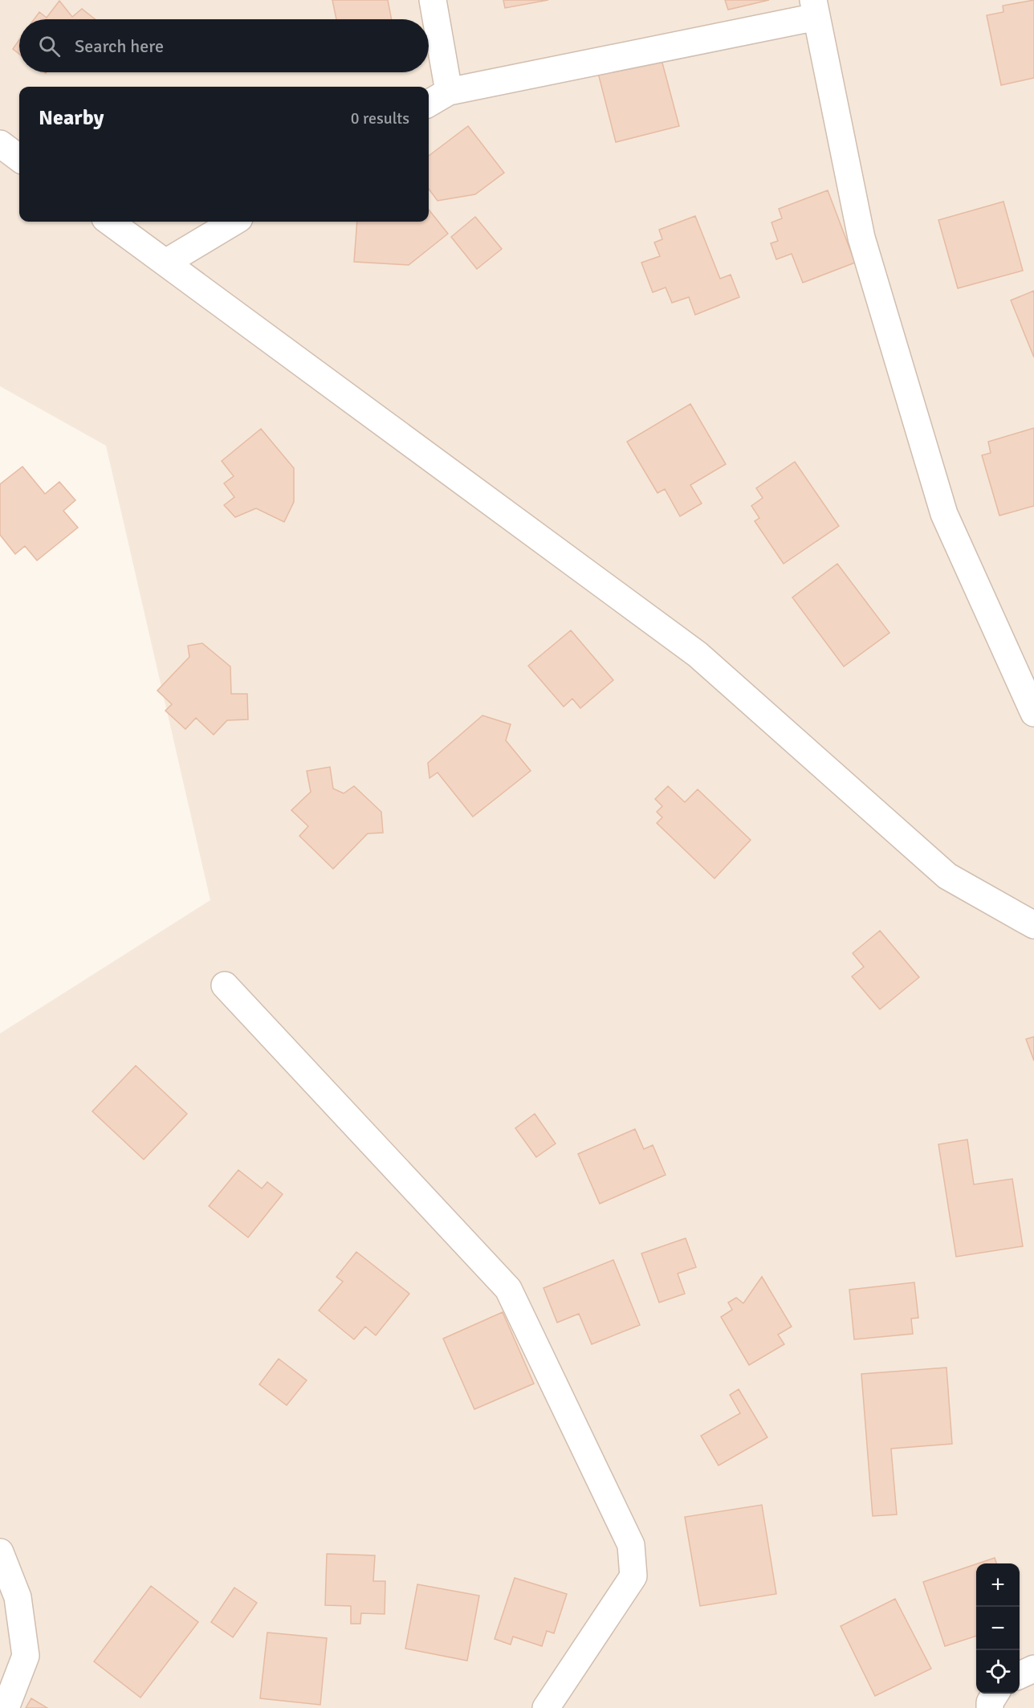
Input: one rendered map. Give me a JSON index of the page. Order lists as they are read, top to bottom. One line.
{"page":{"search":"Search here","heading":["Nearby","0 results"],"map_buttons":["+","−"]}}
